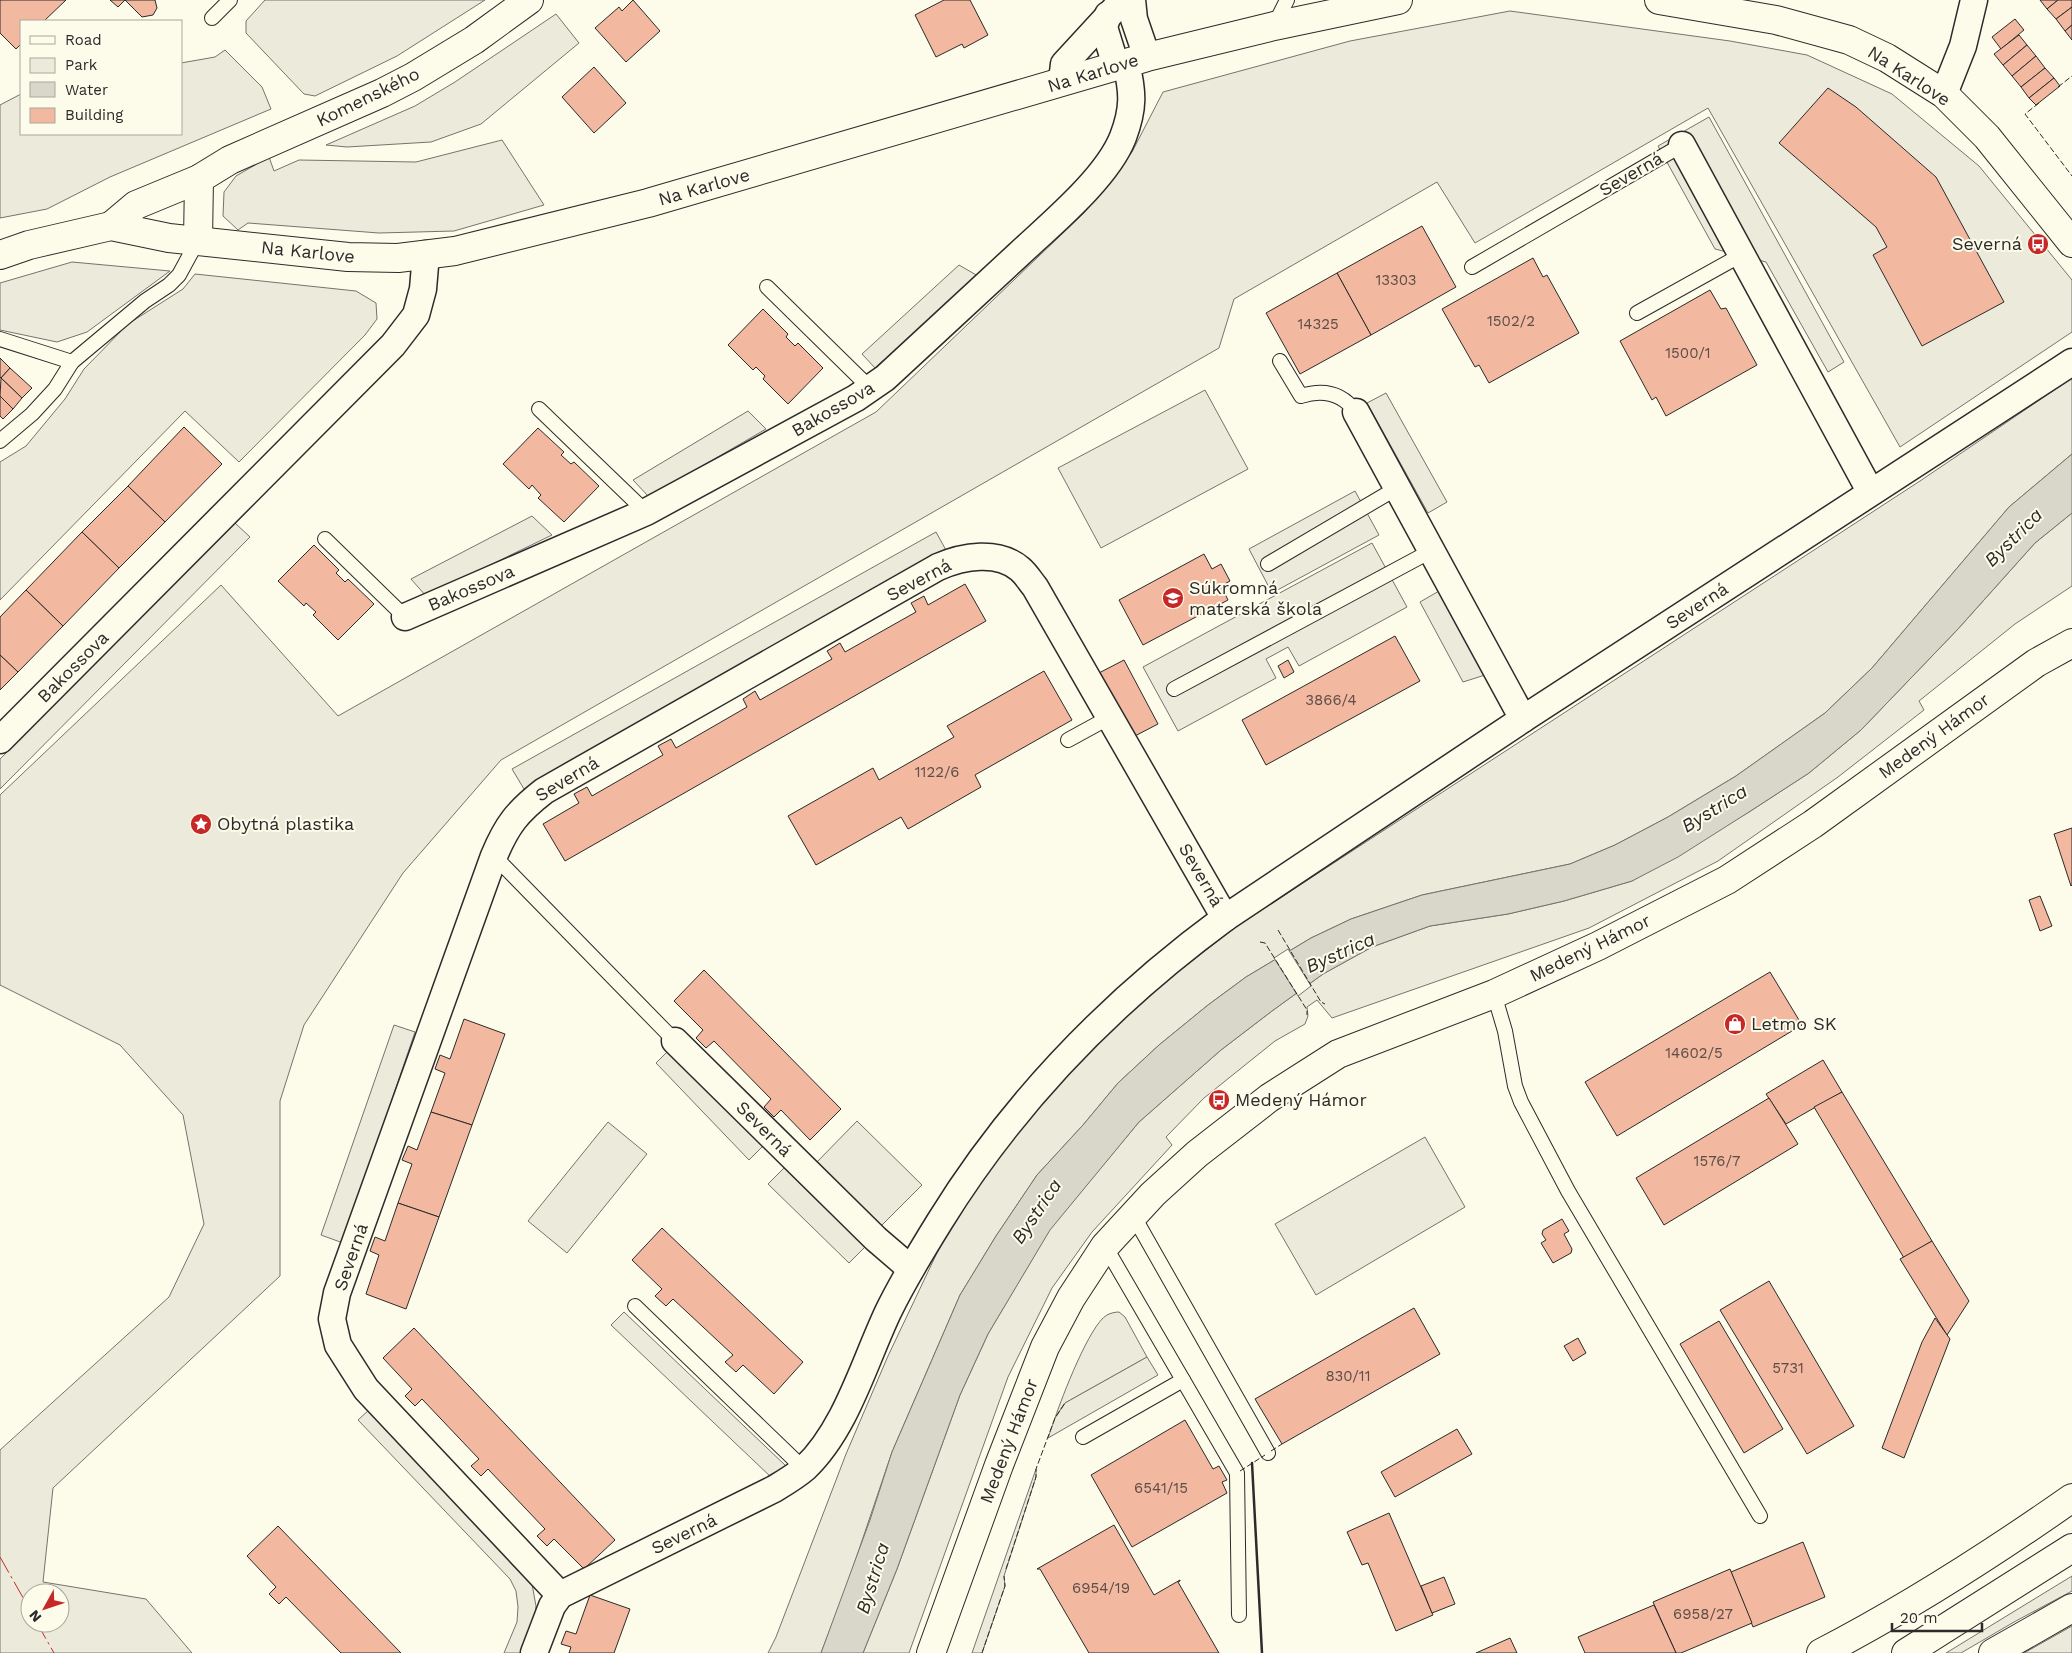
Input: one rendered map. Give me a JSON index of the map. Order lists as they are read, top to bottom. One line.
{"streets":{"main road":["Na Karlove","Komenského","Medený Hámor"],"street":["Severná","Bakossova"]},"crossings":[["Na Karlove","Komenského"],["Na Karlove","Bakossova"]],"water":["Bystrica"],"places":{"bus stop":["Severná","Medený Hámor"],"school or university":["Súkromná materská škola"],"place":["Obytná plastika"],"shop":["Letmo SK"]},"house_numbers":["13303","1502/2","14325","1500/1","3866/4","1122/6","14602/5","1576/7","5731","830/11","6541/15","6954/19","6958/27"],"legend":["Road","Park","Water","Building"],"scale_bar":"20 m","north":"bottom left"}
